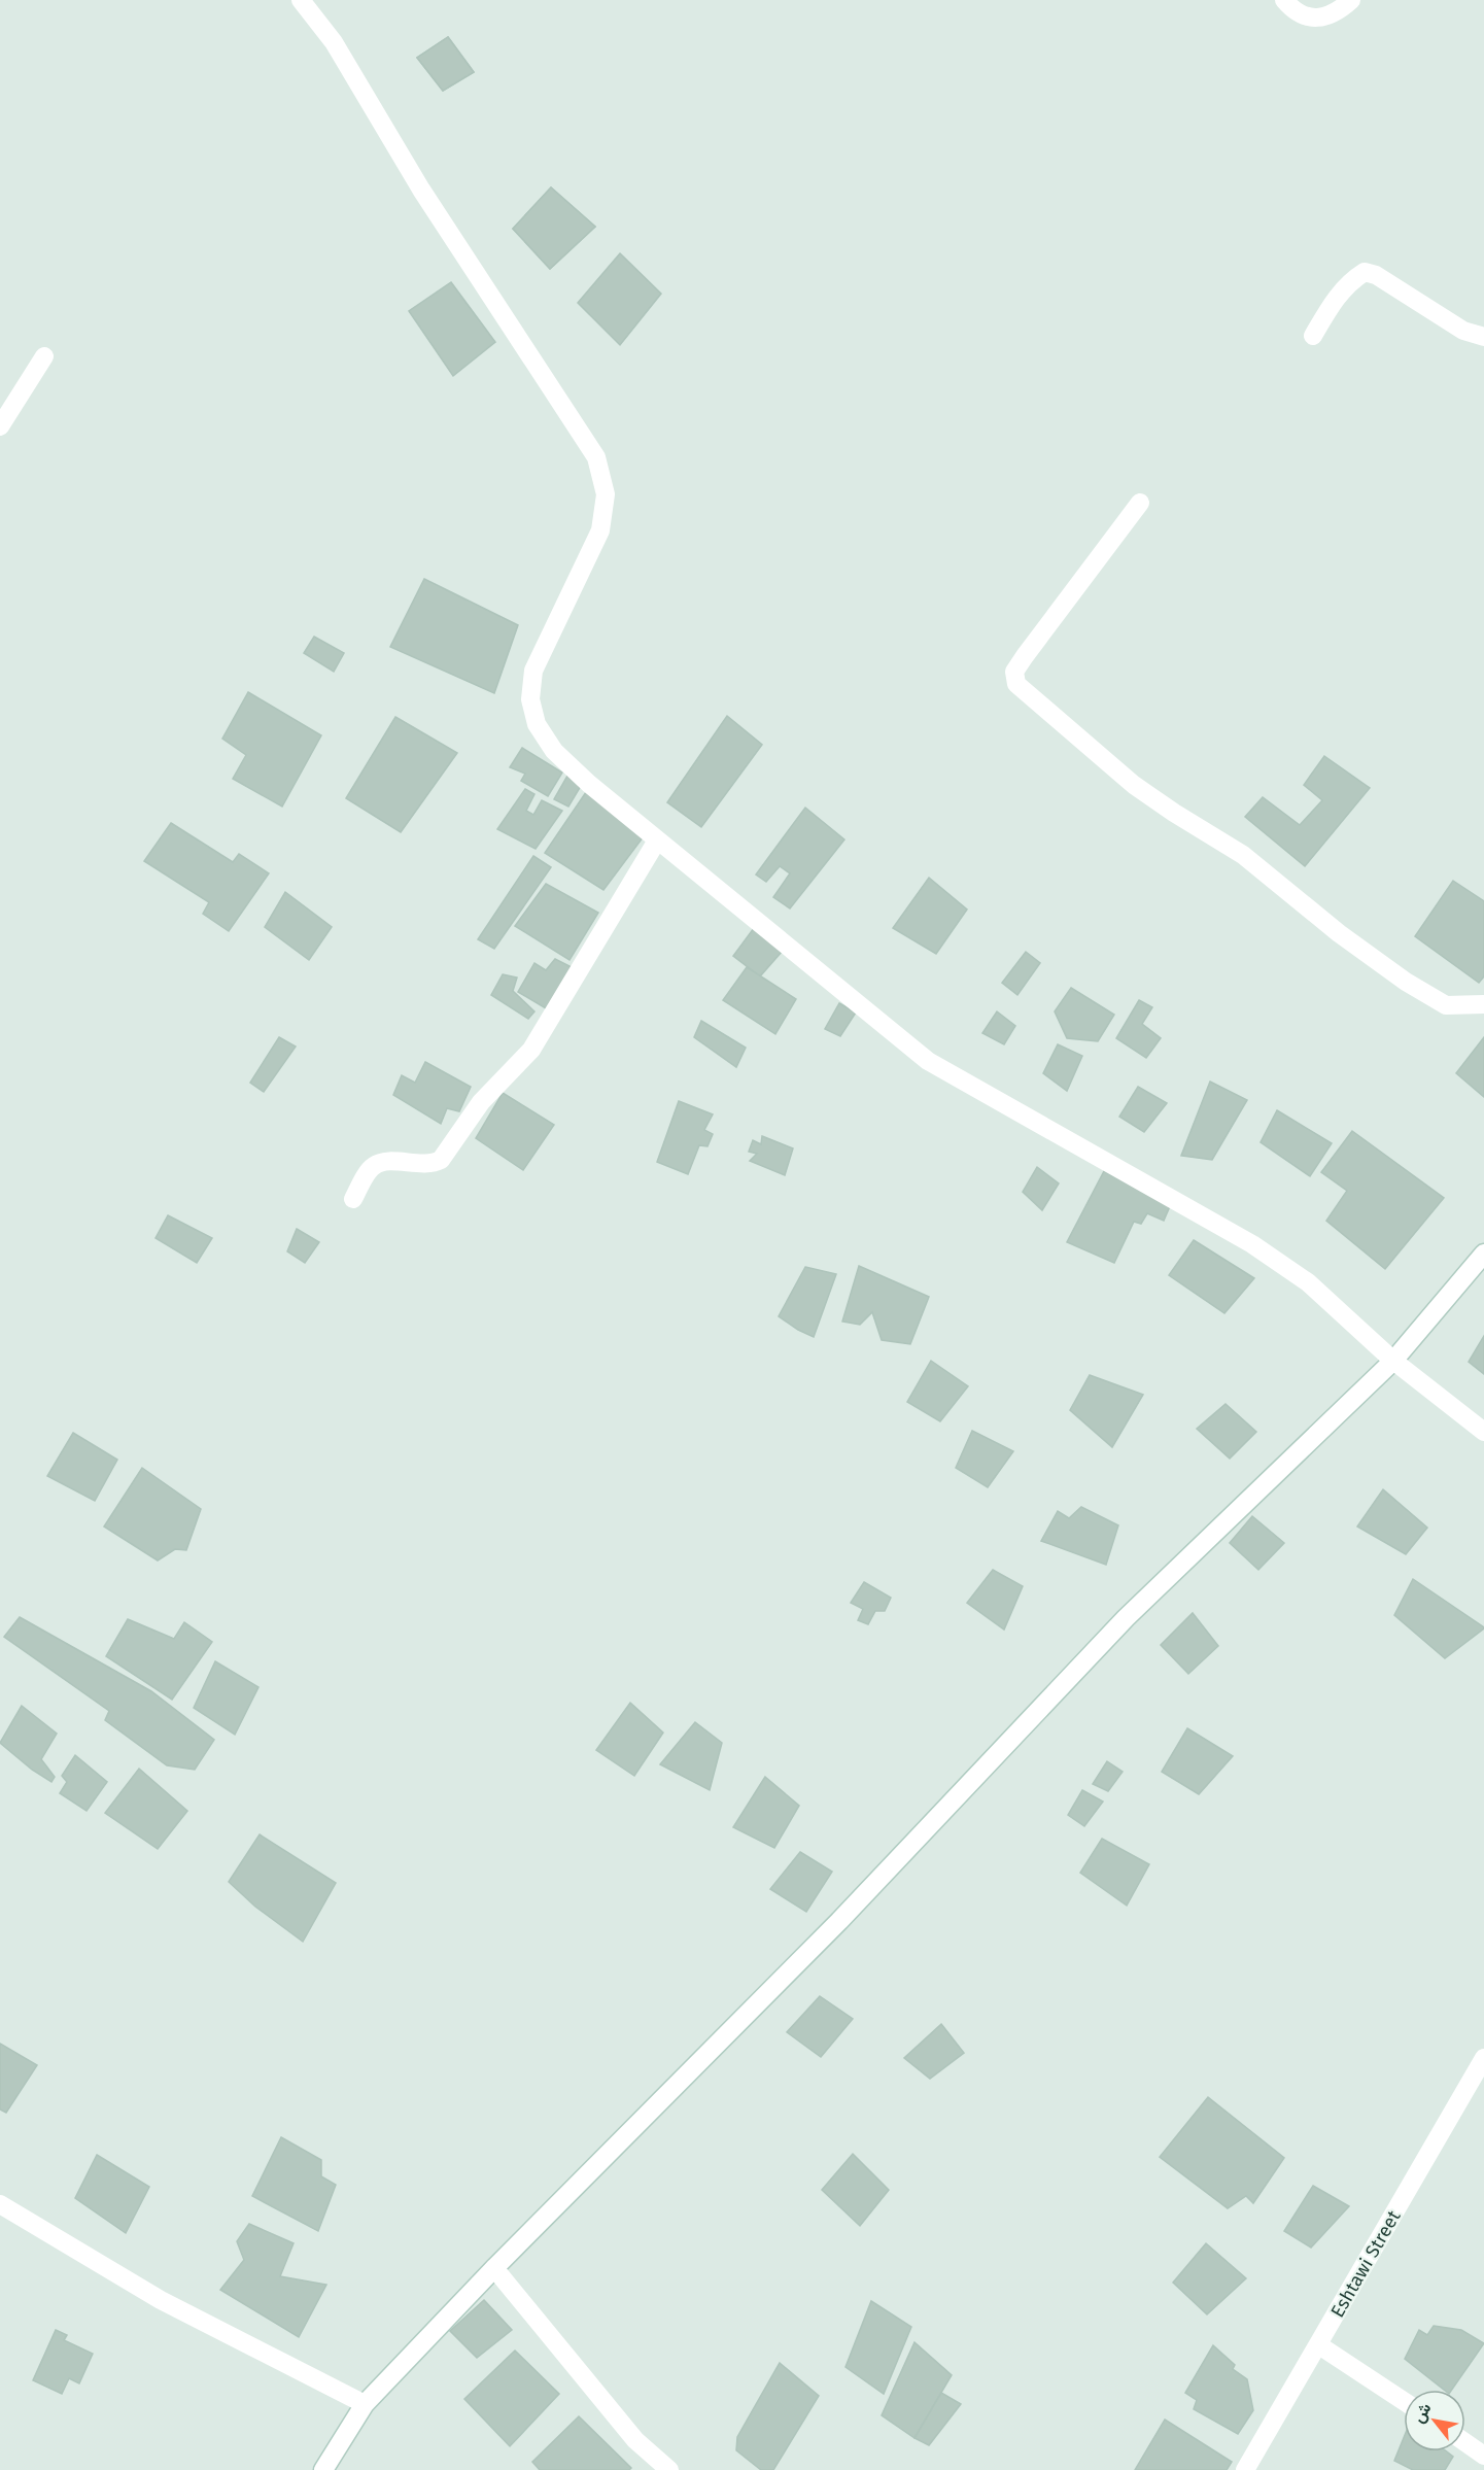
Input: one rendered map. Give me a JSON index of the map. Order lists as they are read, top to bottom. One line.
{"streets":{"street":["Eshtawi Street"]},"north":"top left"}
